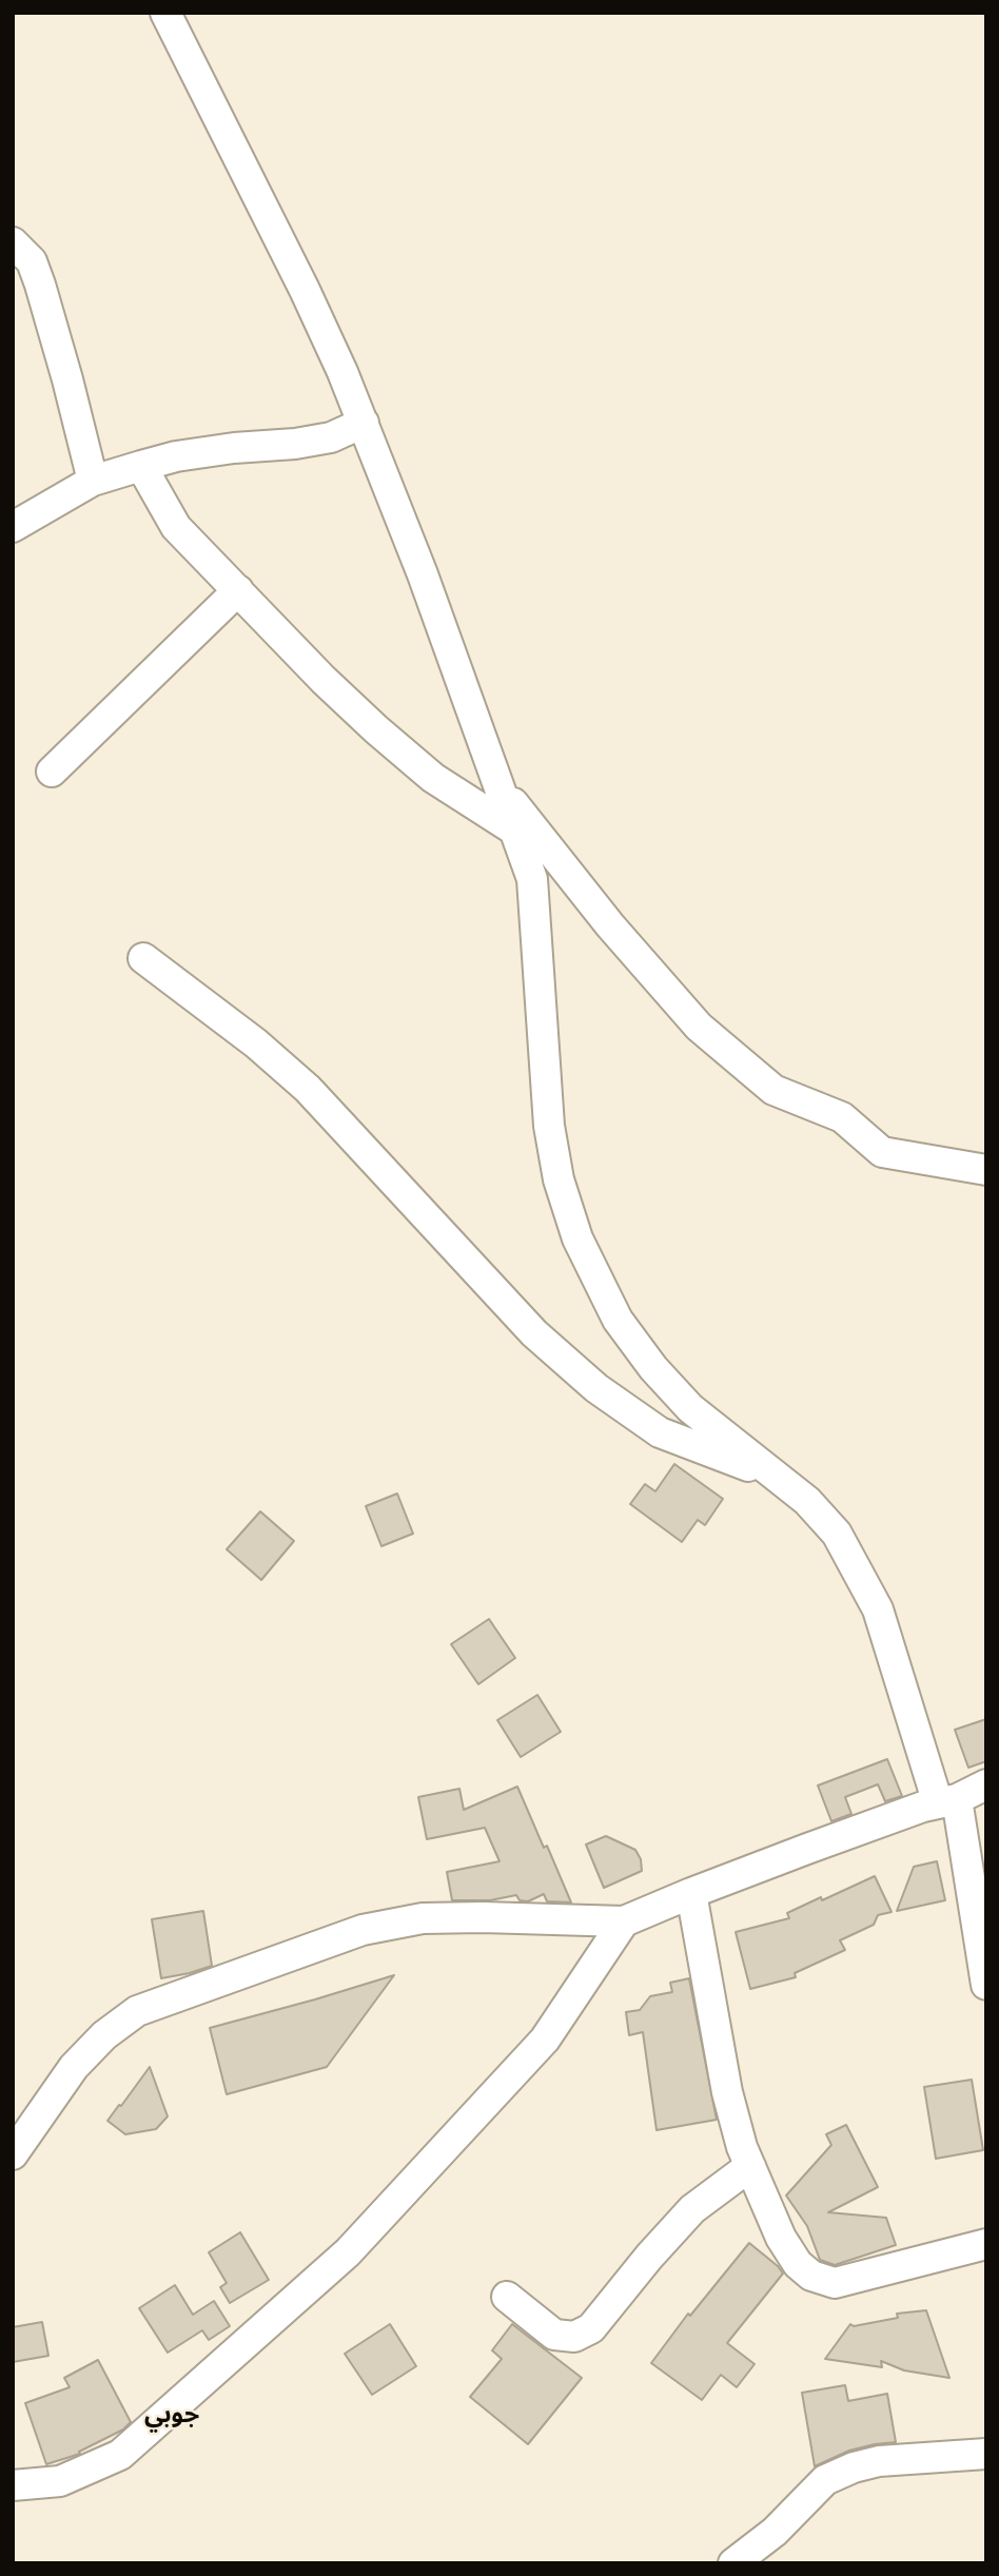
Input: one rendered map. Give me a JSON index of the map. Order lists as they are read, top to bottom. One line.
{"districts":["جوبي"]}
